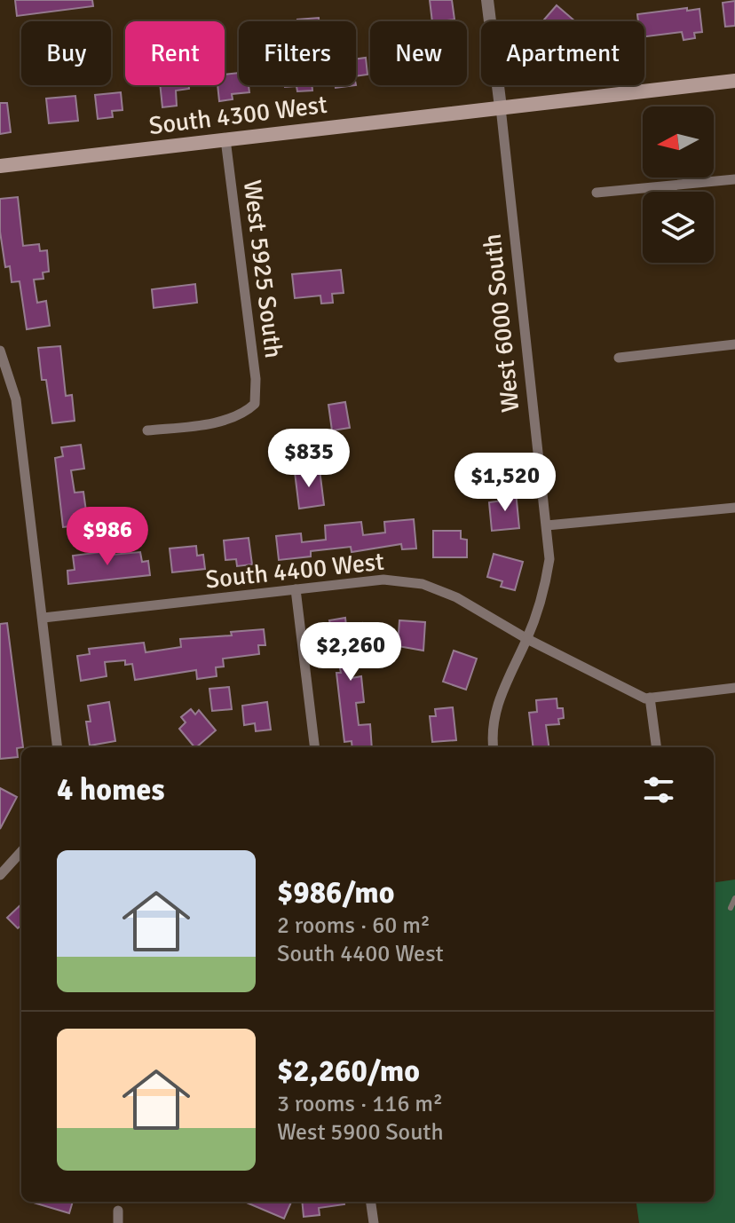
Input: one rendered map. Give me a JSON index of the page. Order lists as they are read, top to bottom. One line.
{"streets":{"main road":["South 4300 West"],"street":["West 5925 South","West 6000 South","South 4400 West"]},"crossings":[["South 4300 West","West 5925 South"],["South 4300 West","West 6000 South"],["West 6000 South","South 4400 West"]],"north":"left","page":{"chip":["Buy","Rent","Filters","New","Apartment"],"price":["$835","$1,520","$986","$2,260"],"heading":"4 homes","list":[{"name":"$986/mo","note":"2 rooms · 60 m² · South 4400 West"},{"name":"$2,260/mo","note":"3 rooms · 116 m² · West 5900 South"}]}}
